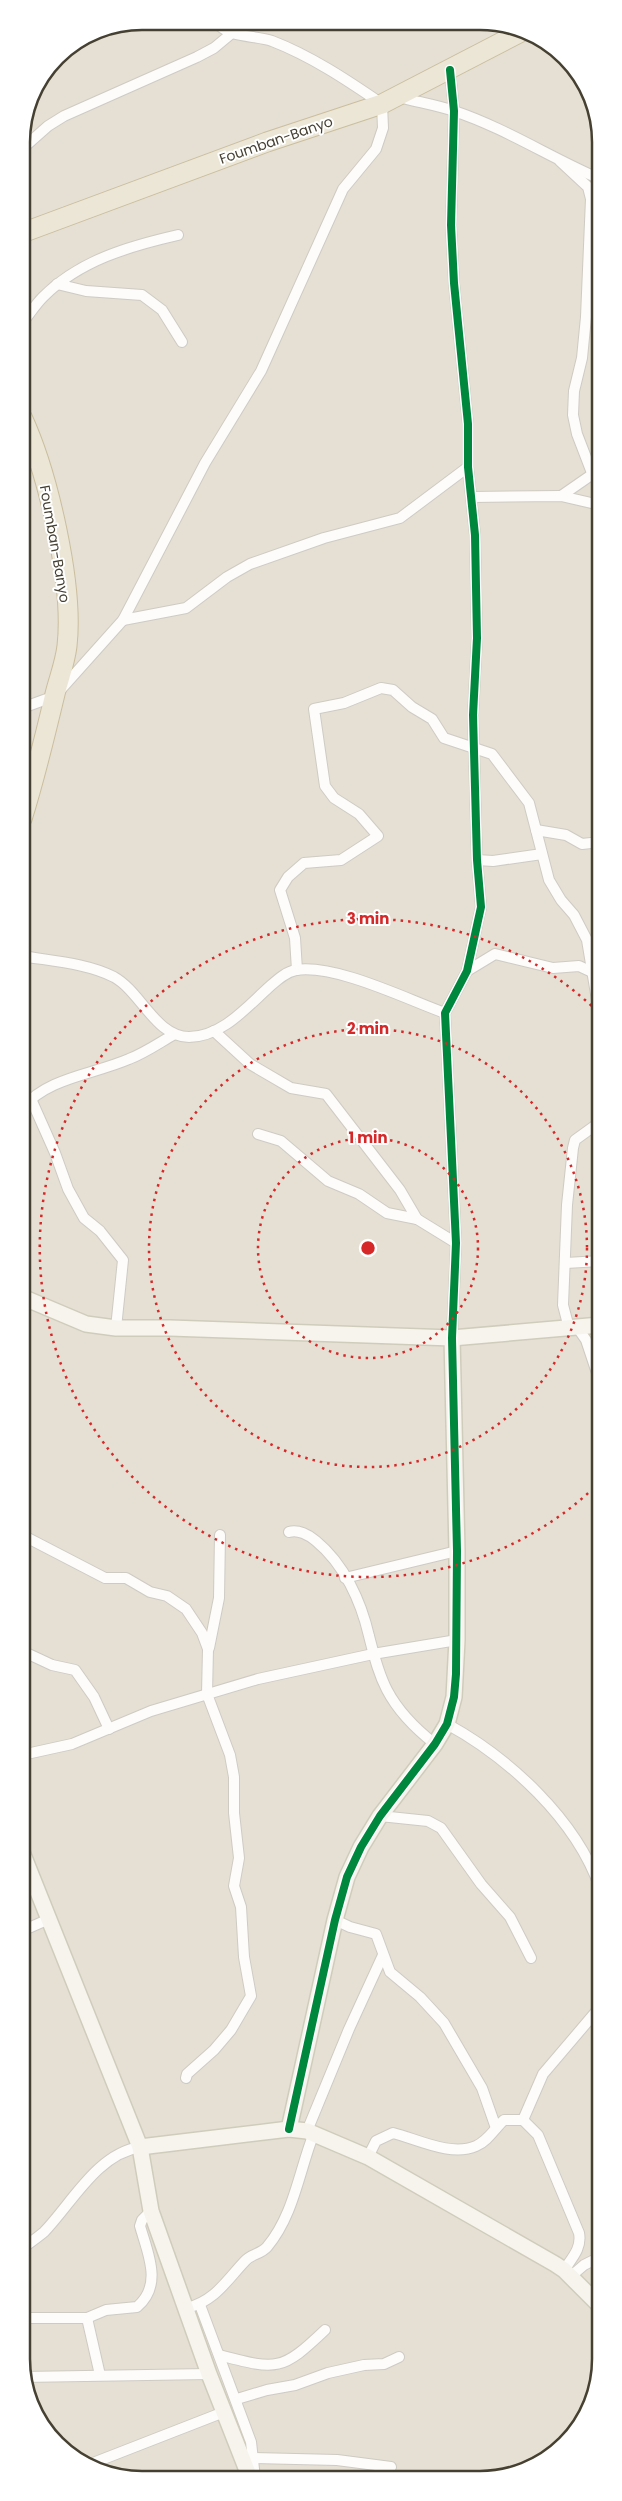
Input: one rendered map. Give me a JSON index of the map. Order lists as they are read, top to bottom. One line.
{"streets":{"highway":["Foumban-Banyo"]},"rings":["3 min","2 min","1 min"]}
